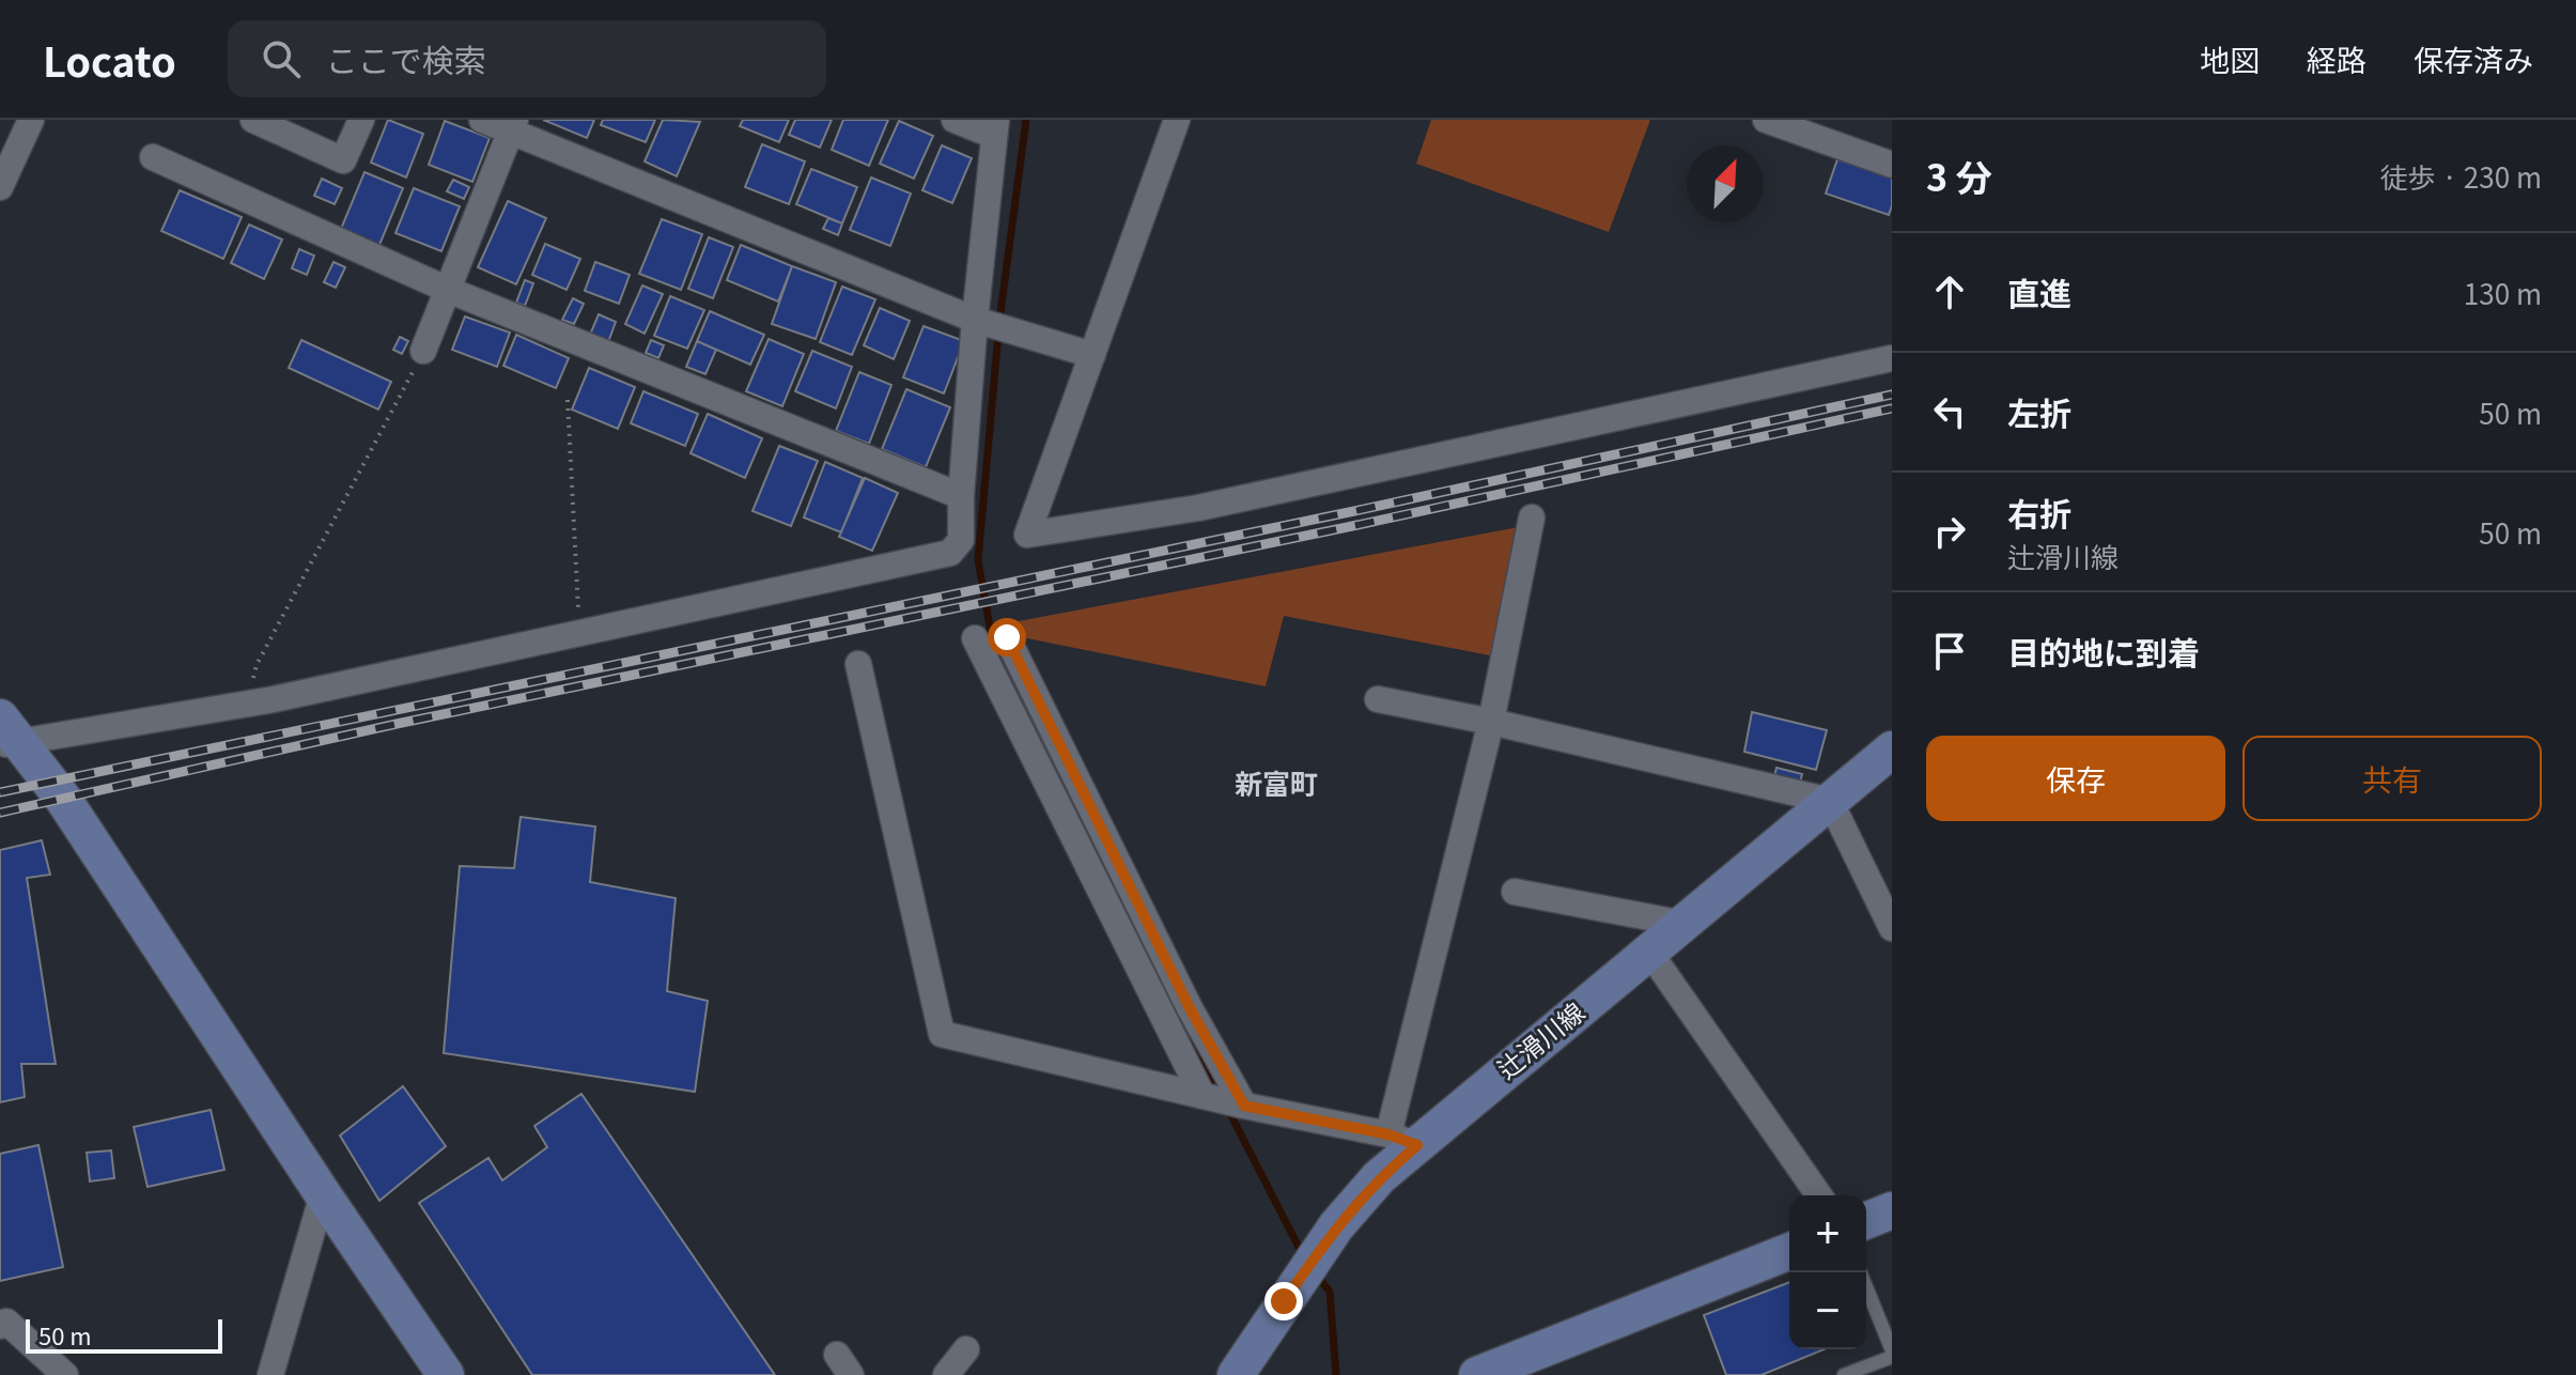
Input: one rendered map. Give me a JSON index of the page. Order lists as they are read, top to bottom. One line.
{"streets":{"street":["辻滑川線"]},"districts":["新富町"],"scale_bar":"50 m","north":"top right","page":{"header":"Locato","search":"ここで検索","nav":["地図","経路","保存済み"],"heading":["3 分","徒歩 · 230 m"],"list":[["直進","130 m"],["左折","50 m"],["右折","辻滑川線","50 m"],"目的地に到着"],"buttons":["保存","共有"],"map_buttons":["+","−"],"scale":"50 m"}}
